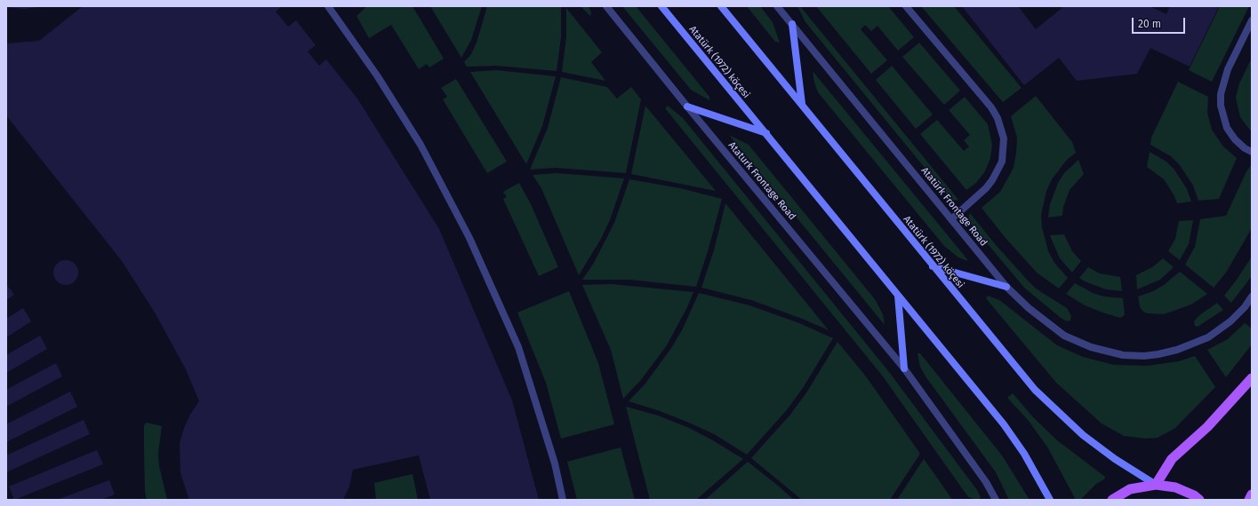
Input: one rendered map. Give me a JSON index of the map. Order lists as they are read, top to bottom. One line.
{"streets":{"main road":["Atatürk (1972) köçesi"],"street":["Ataturk Frontage Road","Atatürk Frontage Road"]},"scale_bar":"20 m"}
